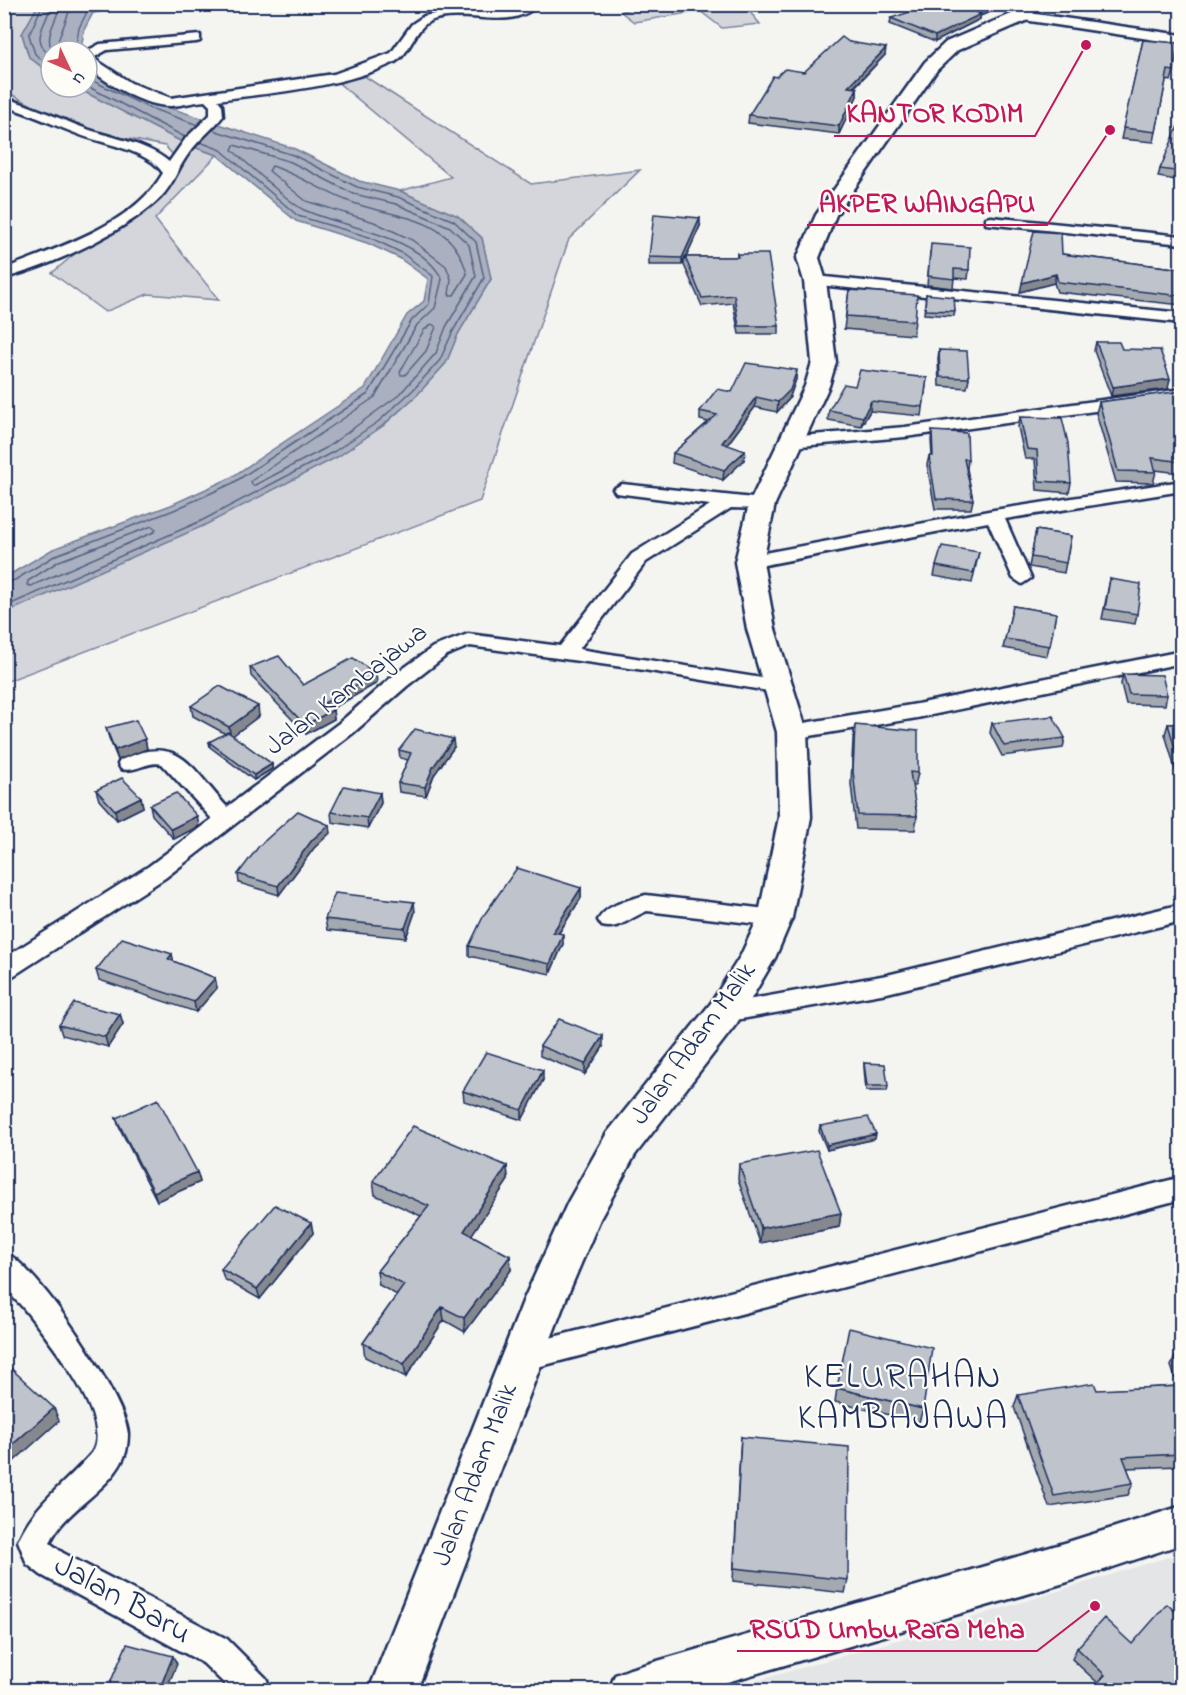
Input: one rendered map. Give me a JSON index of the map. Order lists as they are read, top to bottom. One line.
{"streets":{"highway":["Jalan Adam Malik"],"street":["Jalan Kambajawa","Jalan Baru"]},"crossings":[["Jalan Kambajawa","Jalan Adam Malik"]],"districts":["KELURAHAN KAMBAJAWA"],"places":["KANTOR KODIM","AKPER WAINGAPU","RSUD Umbu Rara Meha"],"north":"bottom right"}
